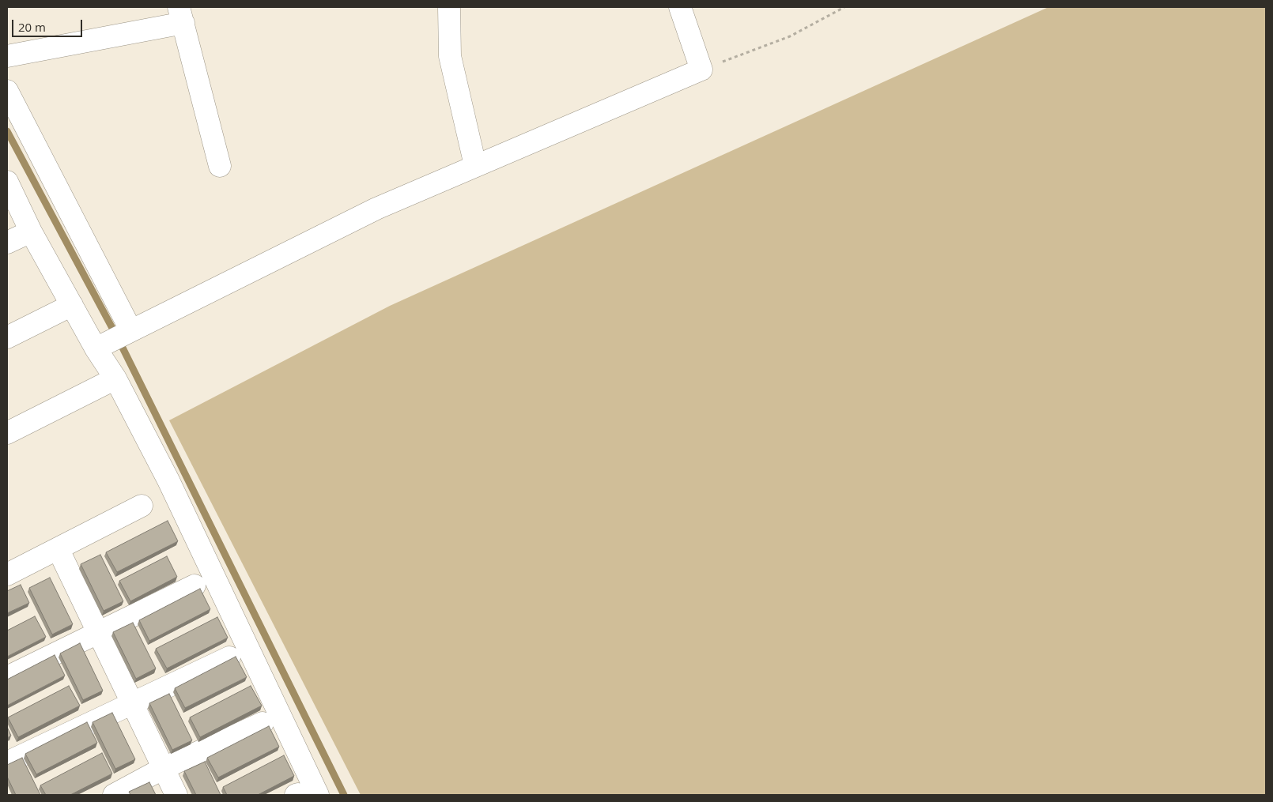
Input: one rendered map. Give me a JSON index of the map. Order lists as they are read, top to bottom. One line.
{"scale_bar":"20 m"}
